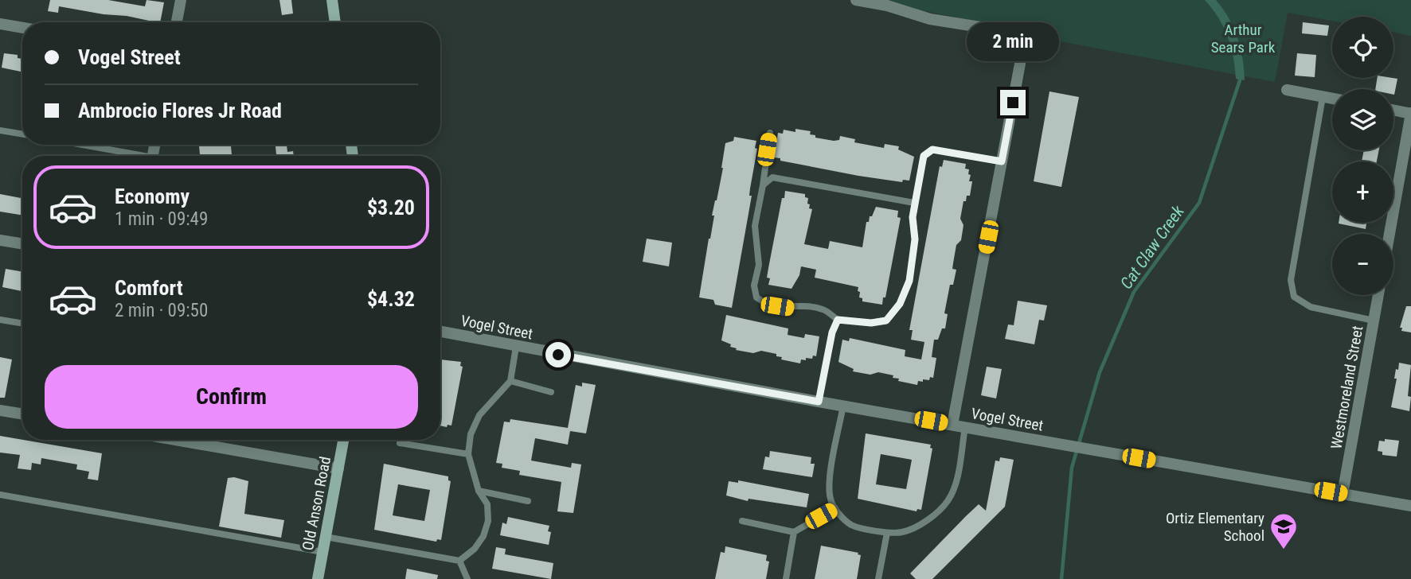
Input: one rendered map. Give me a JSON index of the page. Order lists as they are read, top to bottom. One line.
{"streets":{"main road":["Old Anson Road"],"street":["Vogel Street","Westmoreland Street"]},"crossings":[["Vogel Street","Westmoreland Street"]],"water":["Cat Claw Creek"],"parks":["Arthur Sears Park"],"places":{"school or university":["Ortiz Elementary School"]},"page":{"map_buttons":["+","−"],"bubble":"2 min","banner":["Vogel Street","Ambrocio Flores Jr Road"],"list":[{"name":"Economy","note":"1 min · 09:49","value":"$3.20"},{"name":"Comfort","note":"2 min · 09:50","value":"$4.32"}],"buttons":"Confirm"}}
